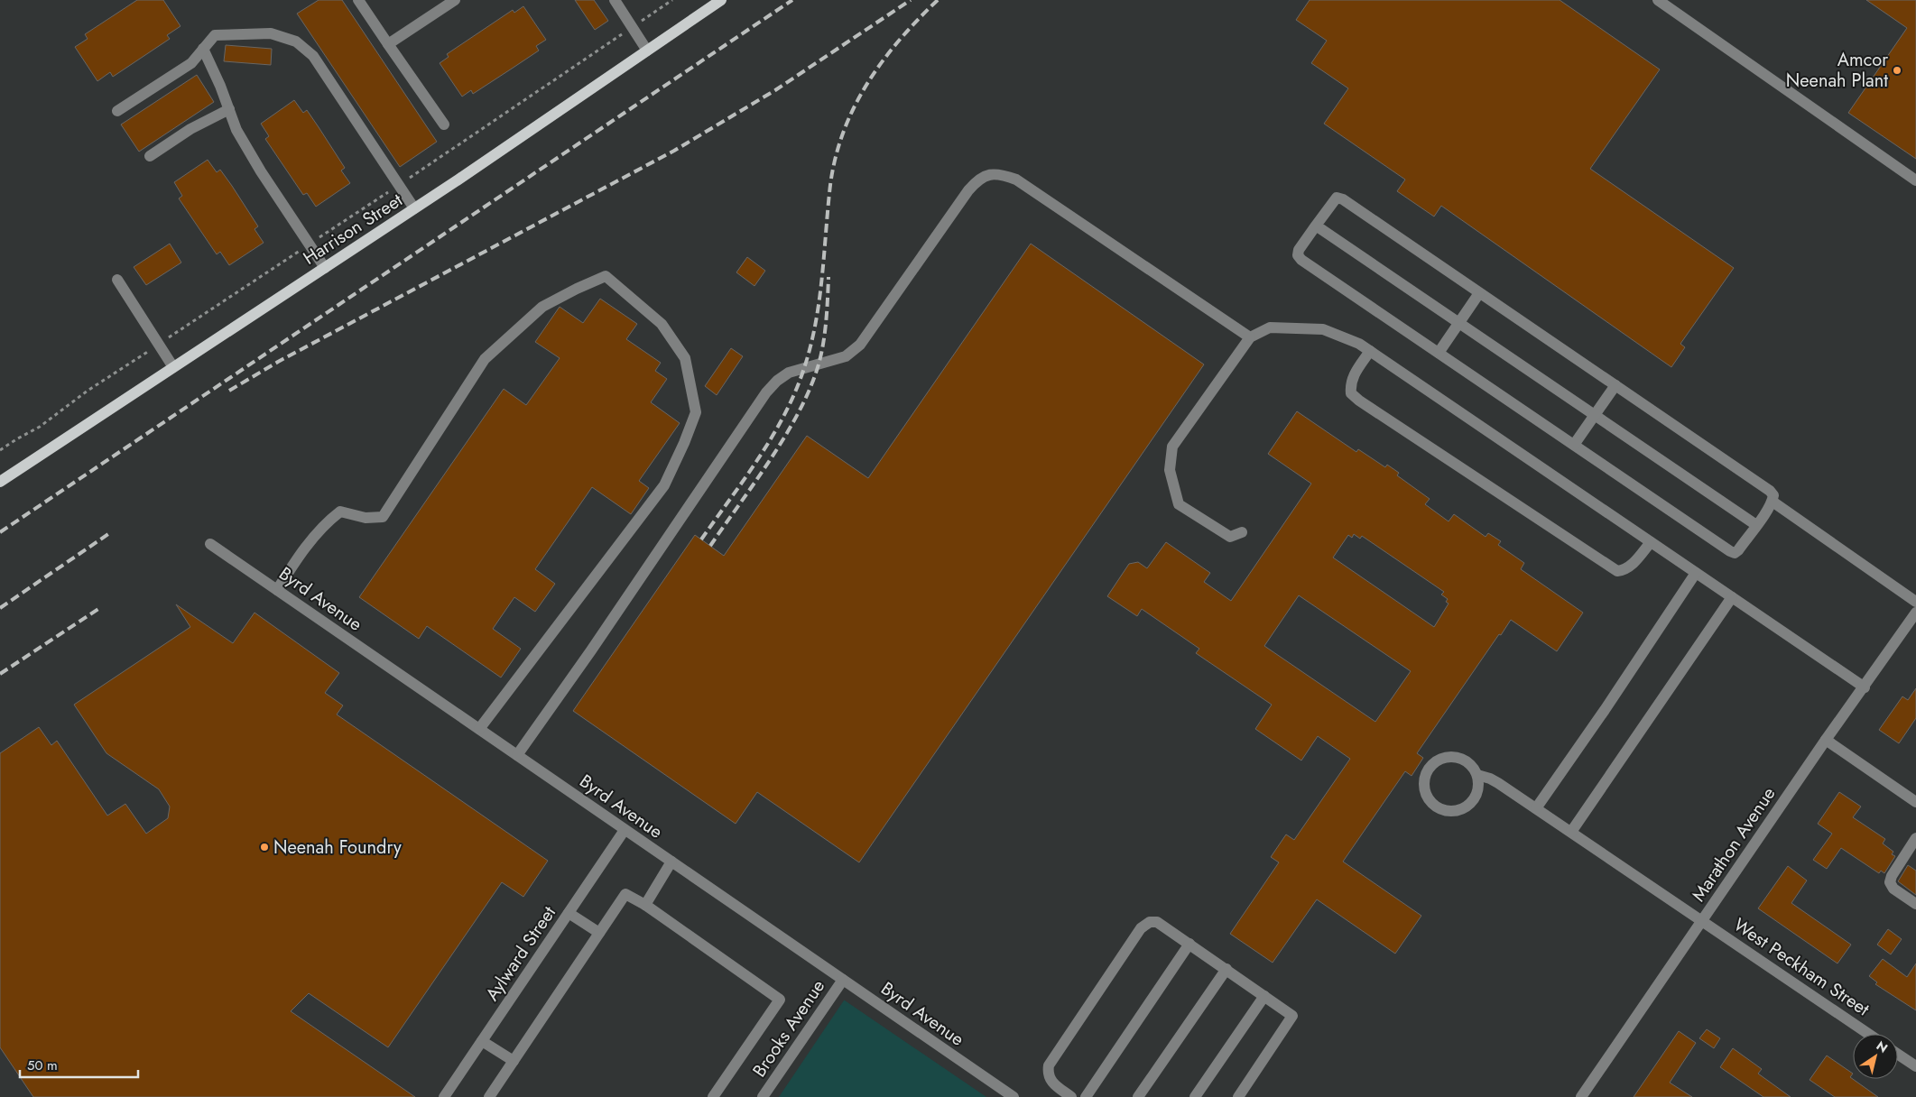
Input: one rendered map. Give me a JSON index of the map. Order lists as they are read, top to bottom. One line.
{"streets":{"main road":["Harrison Street"],"street":["Byrd Avenue","Marathon Avenue","Aylward Street","West Peckham Street","Brooks Avenue"]},"crossings":[["Byrd Avenue","Aylward Street"],["Byrd Avenue","Brooks Avenue"],["Marathon Avenue","West Peckham Street"]],"places":["Amcor Neenah Plant","Neenah Foundry"],"scale_bar":"50 m","north":"top right"}
